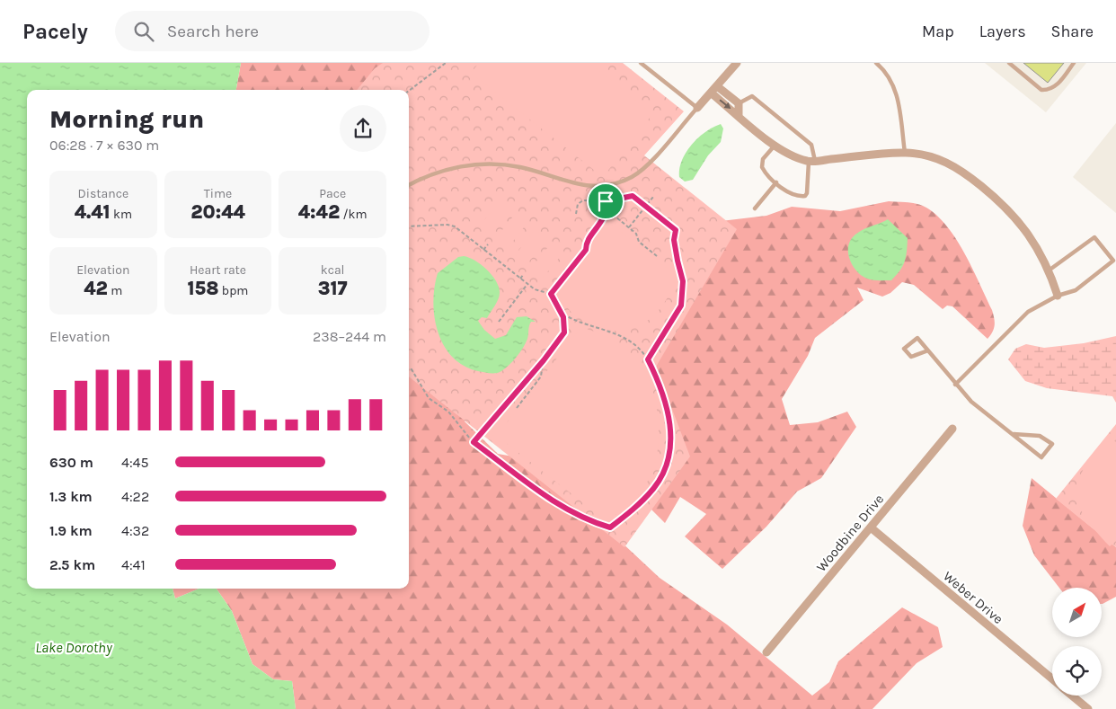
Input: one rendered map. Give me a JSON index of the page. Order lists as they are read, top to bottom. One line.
{"streets":{"street":["Woodbine Drive","Weber Drive"]},"crossings":[["Woodbine Drive","Weber Drive"]],"water":["Lake Dorothy"],"north":"top right","page":{"header":"Pacely","search":"Search here","nav":["Map","Layers","Share"],"heading":["Morning run","06:28 · 7 × 630 m"],"stats":[["Distance","4.41 km"],["Time","20:44"],["Pace","4:42 /km"],["Elevation","42 m"],["Heart rate","158 bpm"],["kcal","317"]],"chart":["Elevation","238–244 m"],"list":[{"name":"630 m","note":"4:45"},{"name":"1.3 km","note":"4:22"},{"name":"1.9 km","note":"4:32"},{"name":"2.5 km","note":"4:41"}]}}
